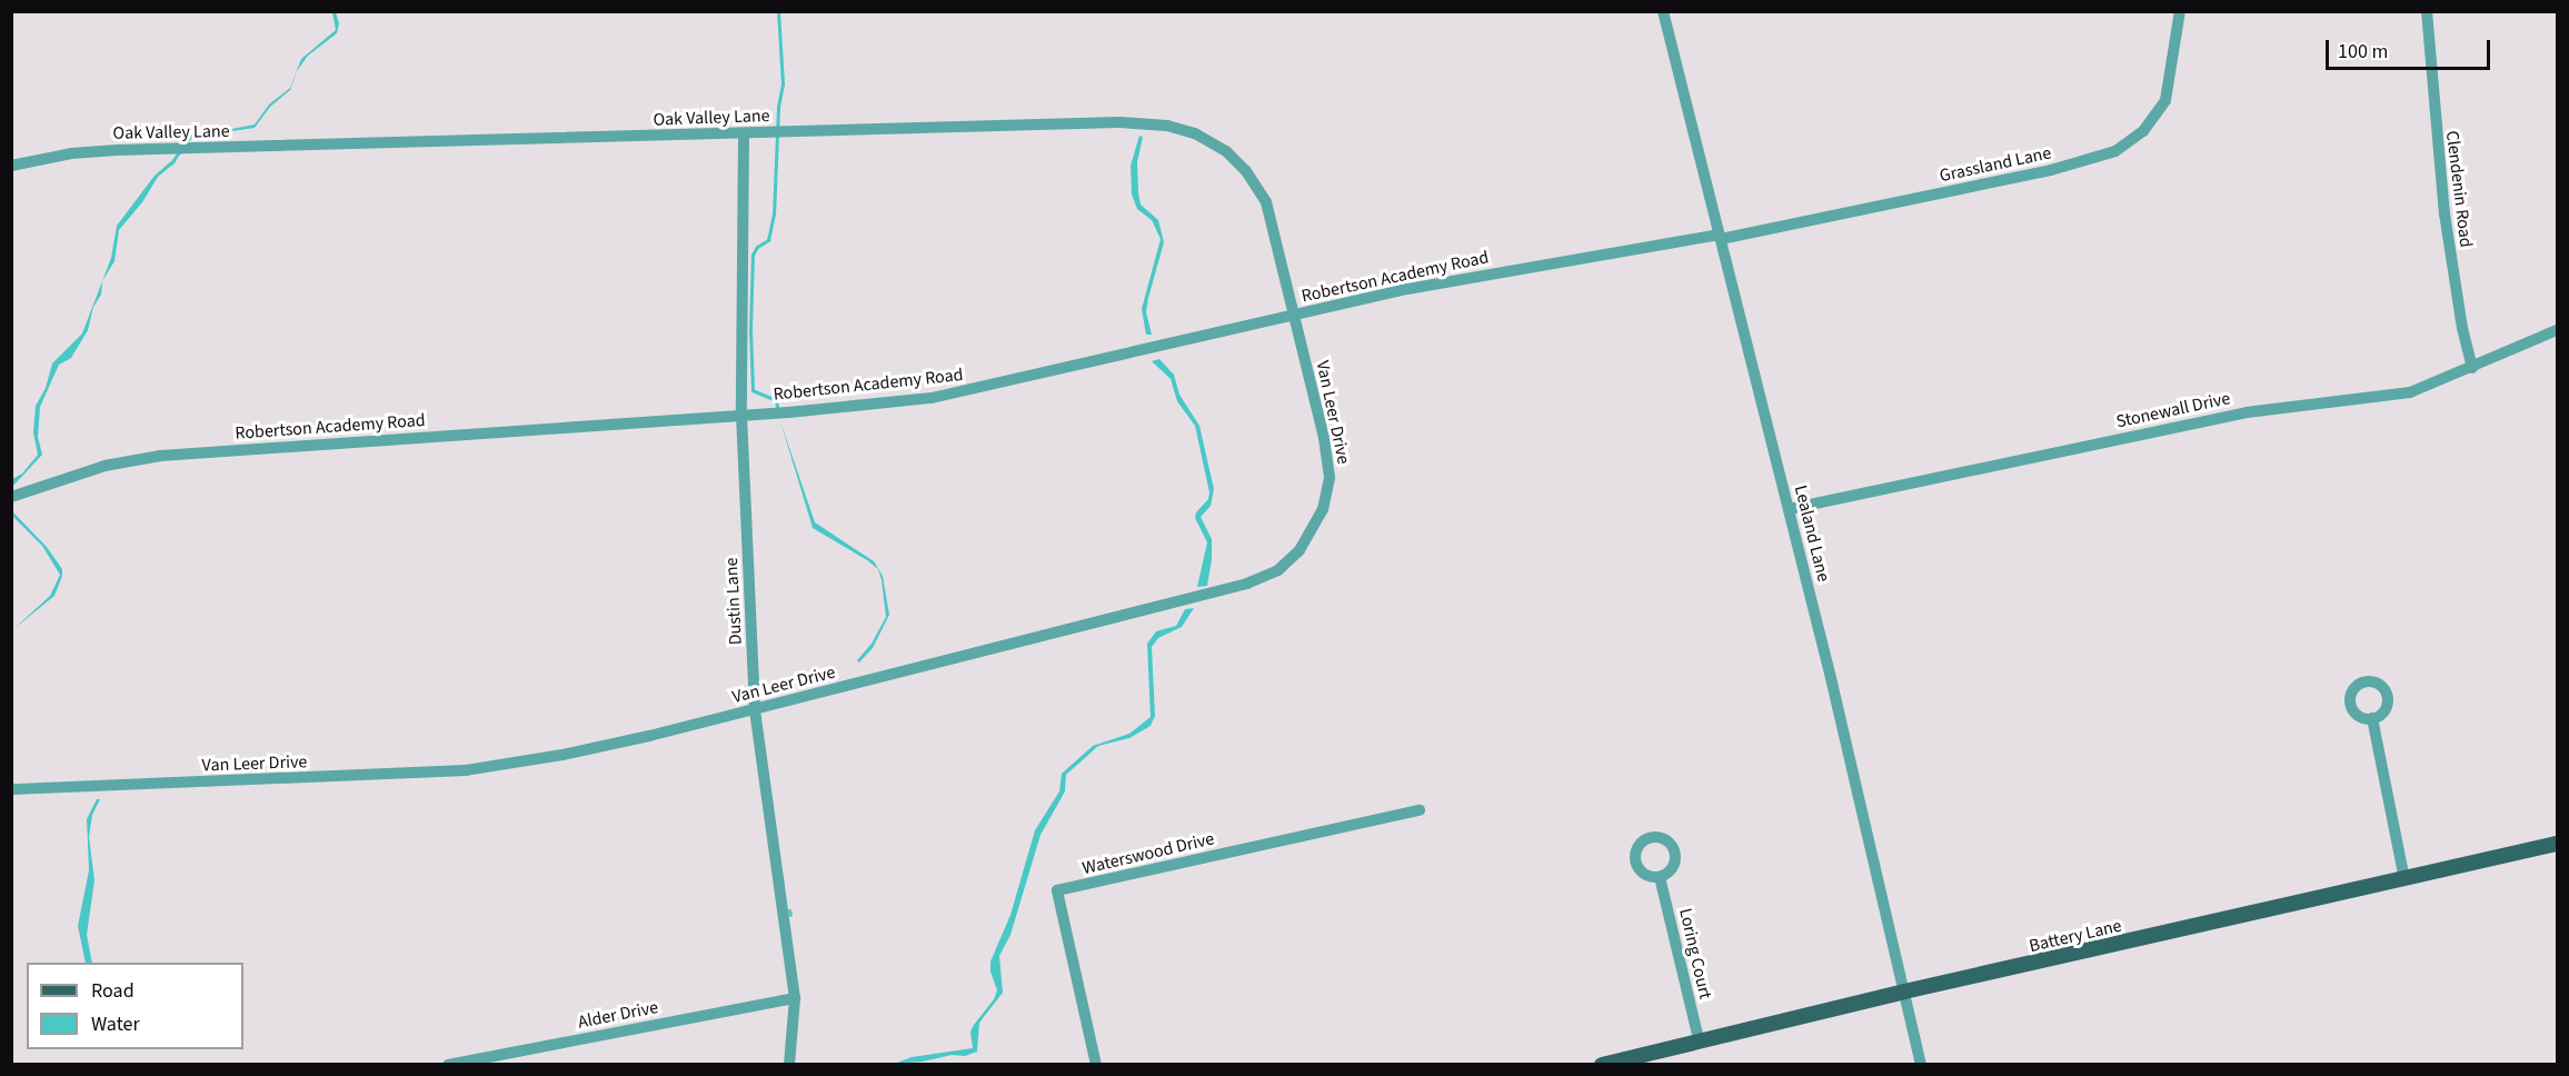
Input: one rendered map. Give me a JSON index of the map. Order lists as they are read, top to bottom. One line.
{"streets":{"main road":["Battery Lane"],"street":["Oak Valley Lane","Grassland Lane","Clendenin Road","Robertson Academy Road","Stonewall Drive","Van Leer Drive","Lealand Lane","Dustin Lane","Waterswood Drive","Loring Court","Alder Drive"]},"crossings":[["Oak Valley Lane","Robertson Academy Road"],["Oak Valley Lane","Van Leer Drive"],["Oak Valley Lane","Dustin Lane"],["Grassland Lane","Robertson Academy Road"],["Grassland Lane","Lealand Lane"],["Clendenin Road","Stonewall Drive"],["Robertson Academy Road","Van Leer Drive"],["Robertson Academy Road","Lealand Lane"],["Robertson Academy Road","Dustin Lane"],["Stonewall Drive","Lealand Lane"],["Van Leer Drive","Dustin Lane"],["Lealand Lane","Battery Lane"],["Dustin Lane","Alder Drive"],["Battery Lane","Loring Court"]],"legend":["Road","Water"],"scale_bar":"100 m"}
